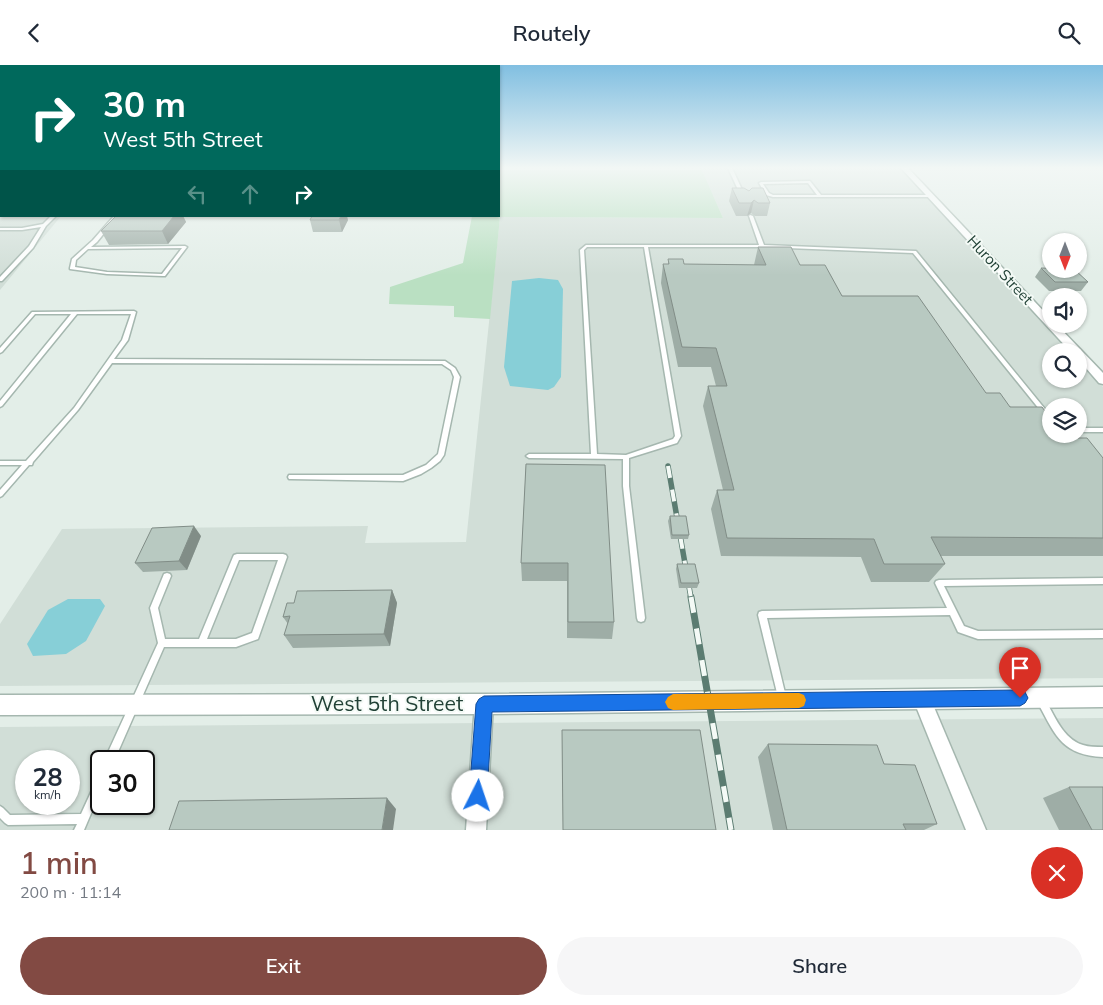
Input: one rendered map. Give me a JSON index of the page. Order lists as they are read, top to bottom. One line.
{"streets":{"street":["Huron Street","West 5th Street"]},"north":"bottom","page":{"header":"Routely","turn":["30 m","West 5th Street"],"speed":"28 km/h","limit":"30","heading":["1 min","200 m · 11:14"],"buttons":["Exit","Share"]}}
